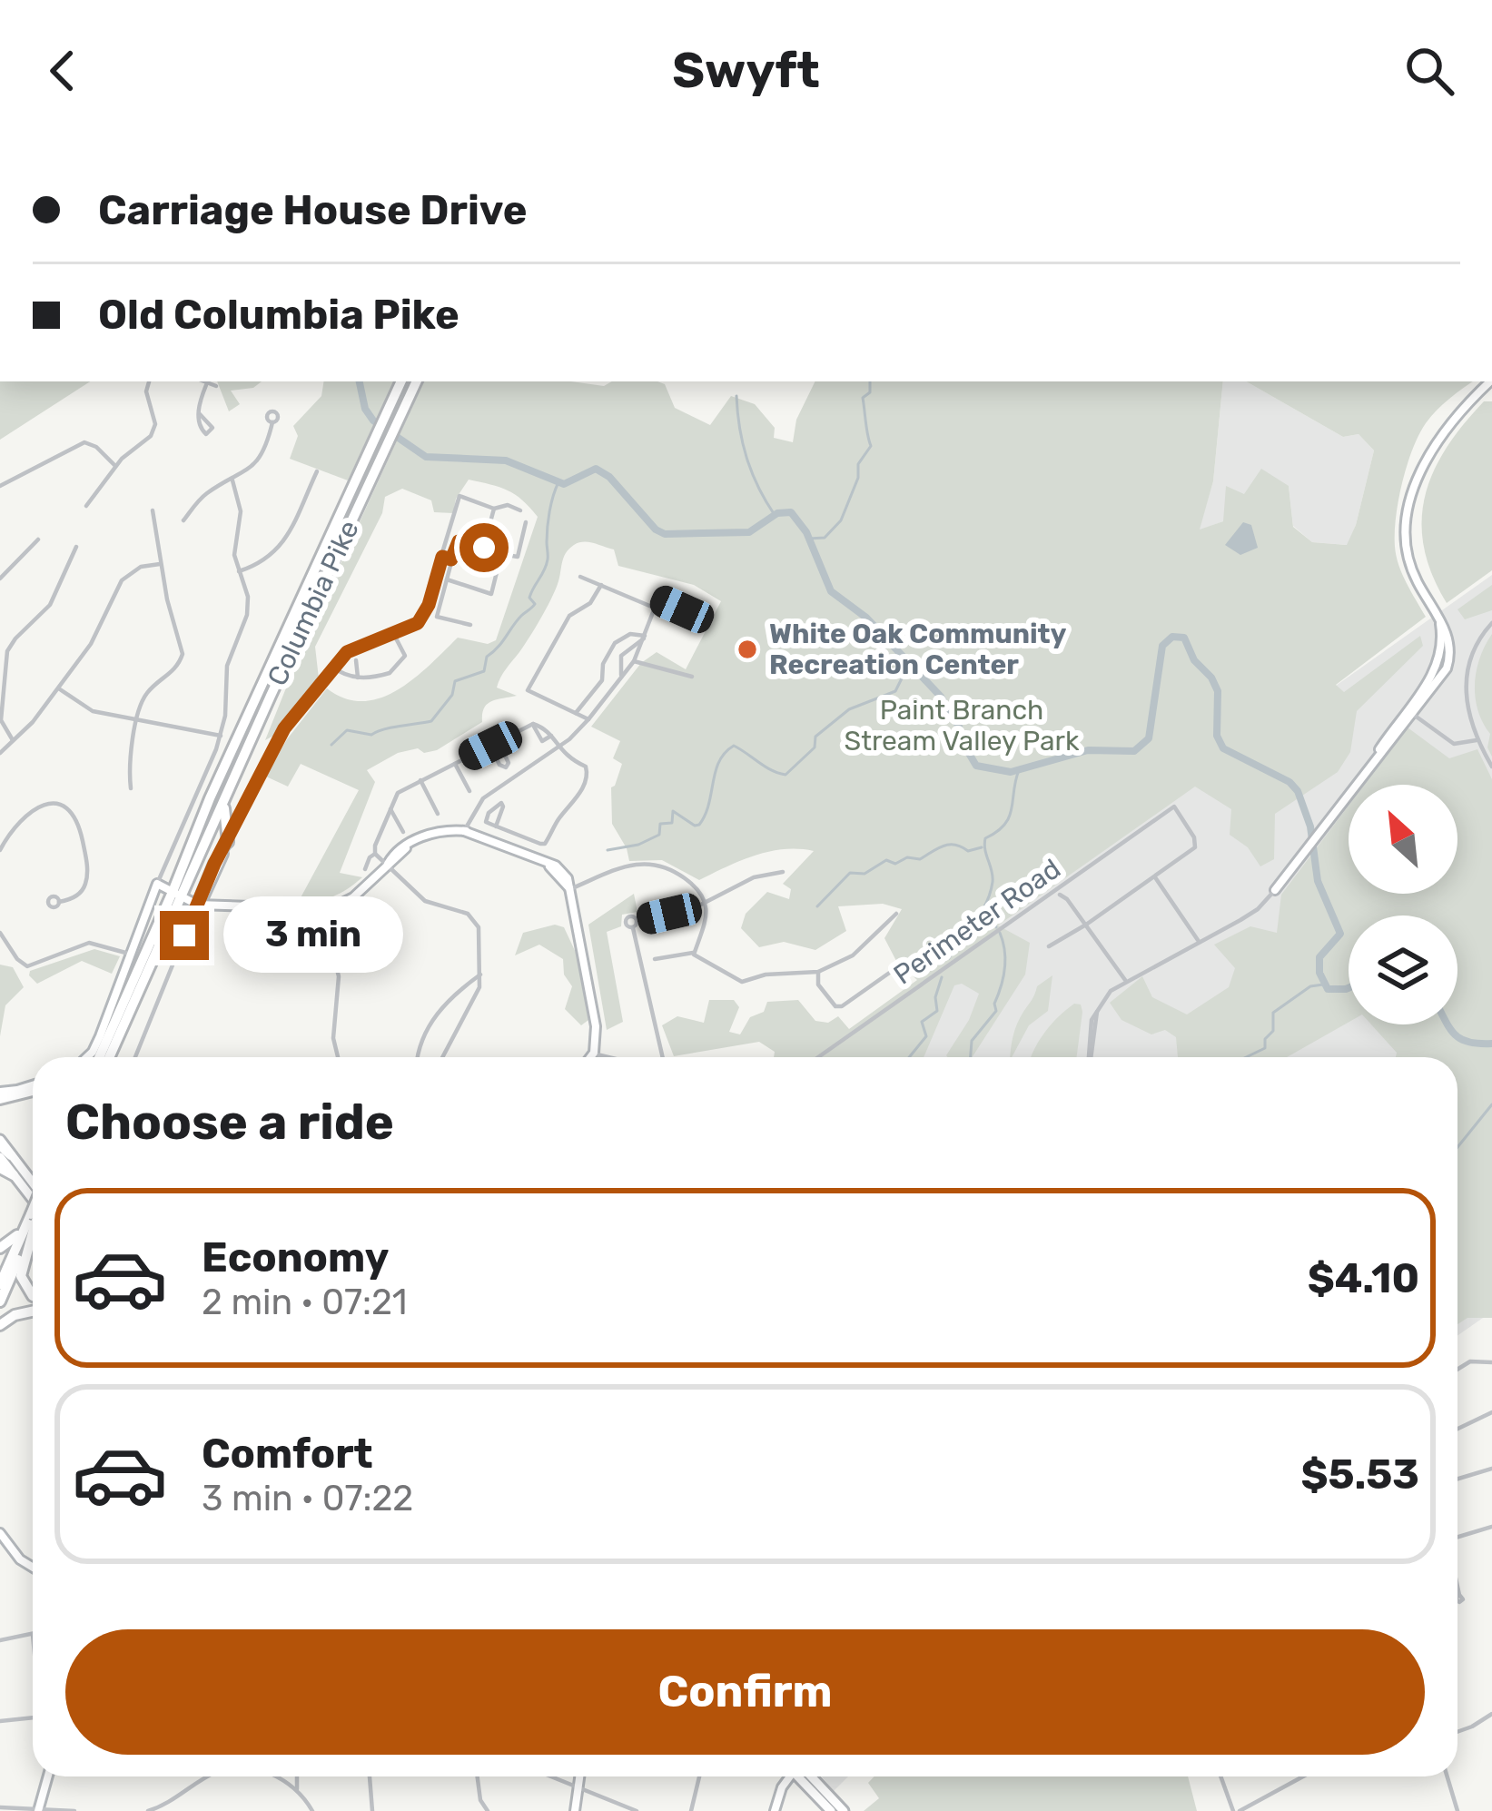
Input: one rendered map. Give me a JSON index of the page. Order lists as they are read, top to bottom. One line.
{"streets":{"highway":["Columbia Pike"],"street":["Perimeter Road"]},"parks":["Paint Branch Stream Valley Park"],"places":["White Oak Community Recreation Center"],"north":"top left","page":{"header":"Swyft","banner":["Carriage House Drive","Old Columbia Pike"],"bubble":"3 min","heading":"Choose a ride","list":[{"name":"Economy","note":"2 min · 07:21","value":"$4.10"},{"name":"Comfort","note":"3 min · 07:22","value":"$5.53"}],"buttons":"Confirm"}}
